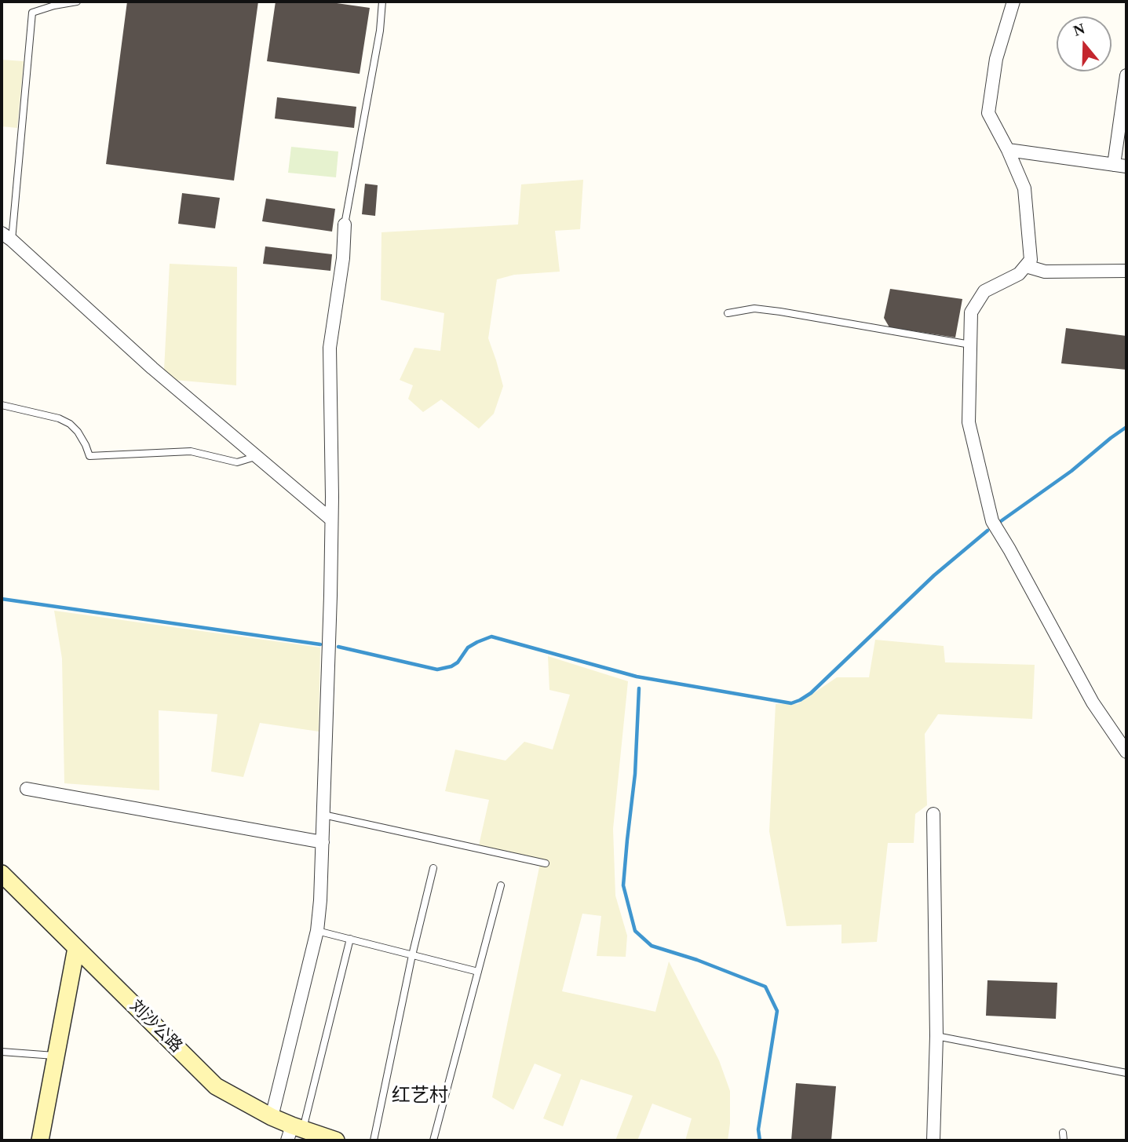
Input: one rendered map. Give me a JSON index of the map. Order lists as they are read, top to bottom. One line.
{"streets":{"main road":["刘沙公路"]},"districts":["红艺村"],"north":"top"}
